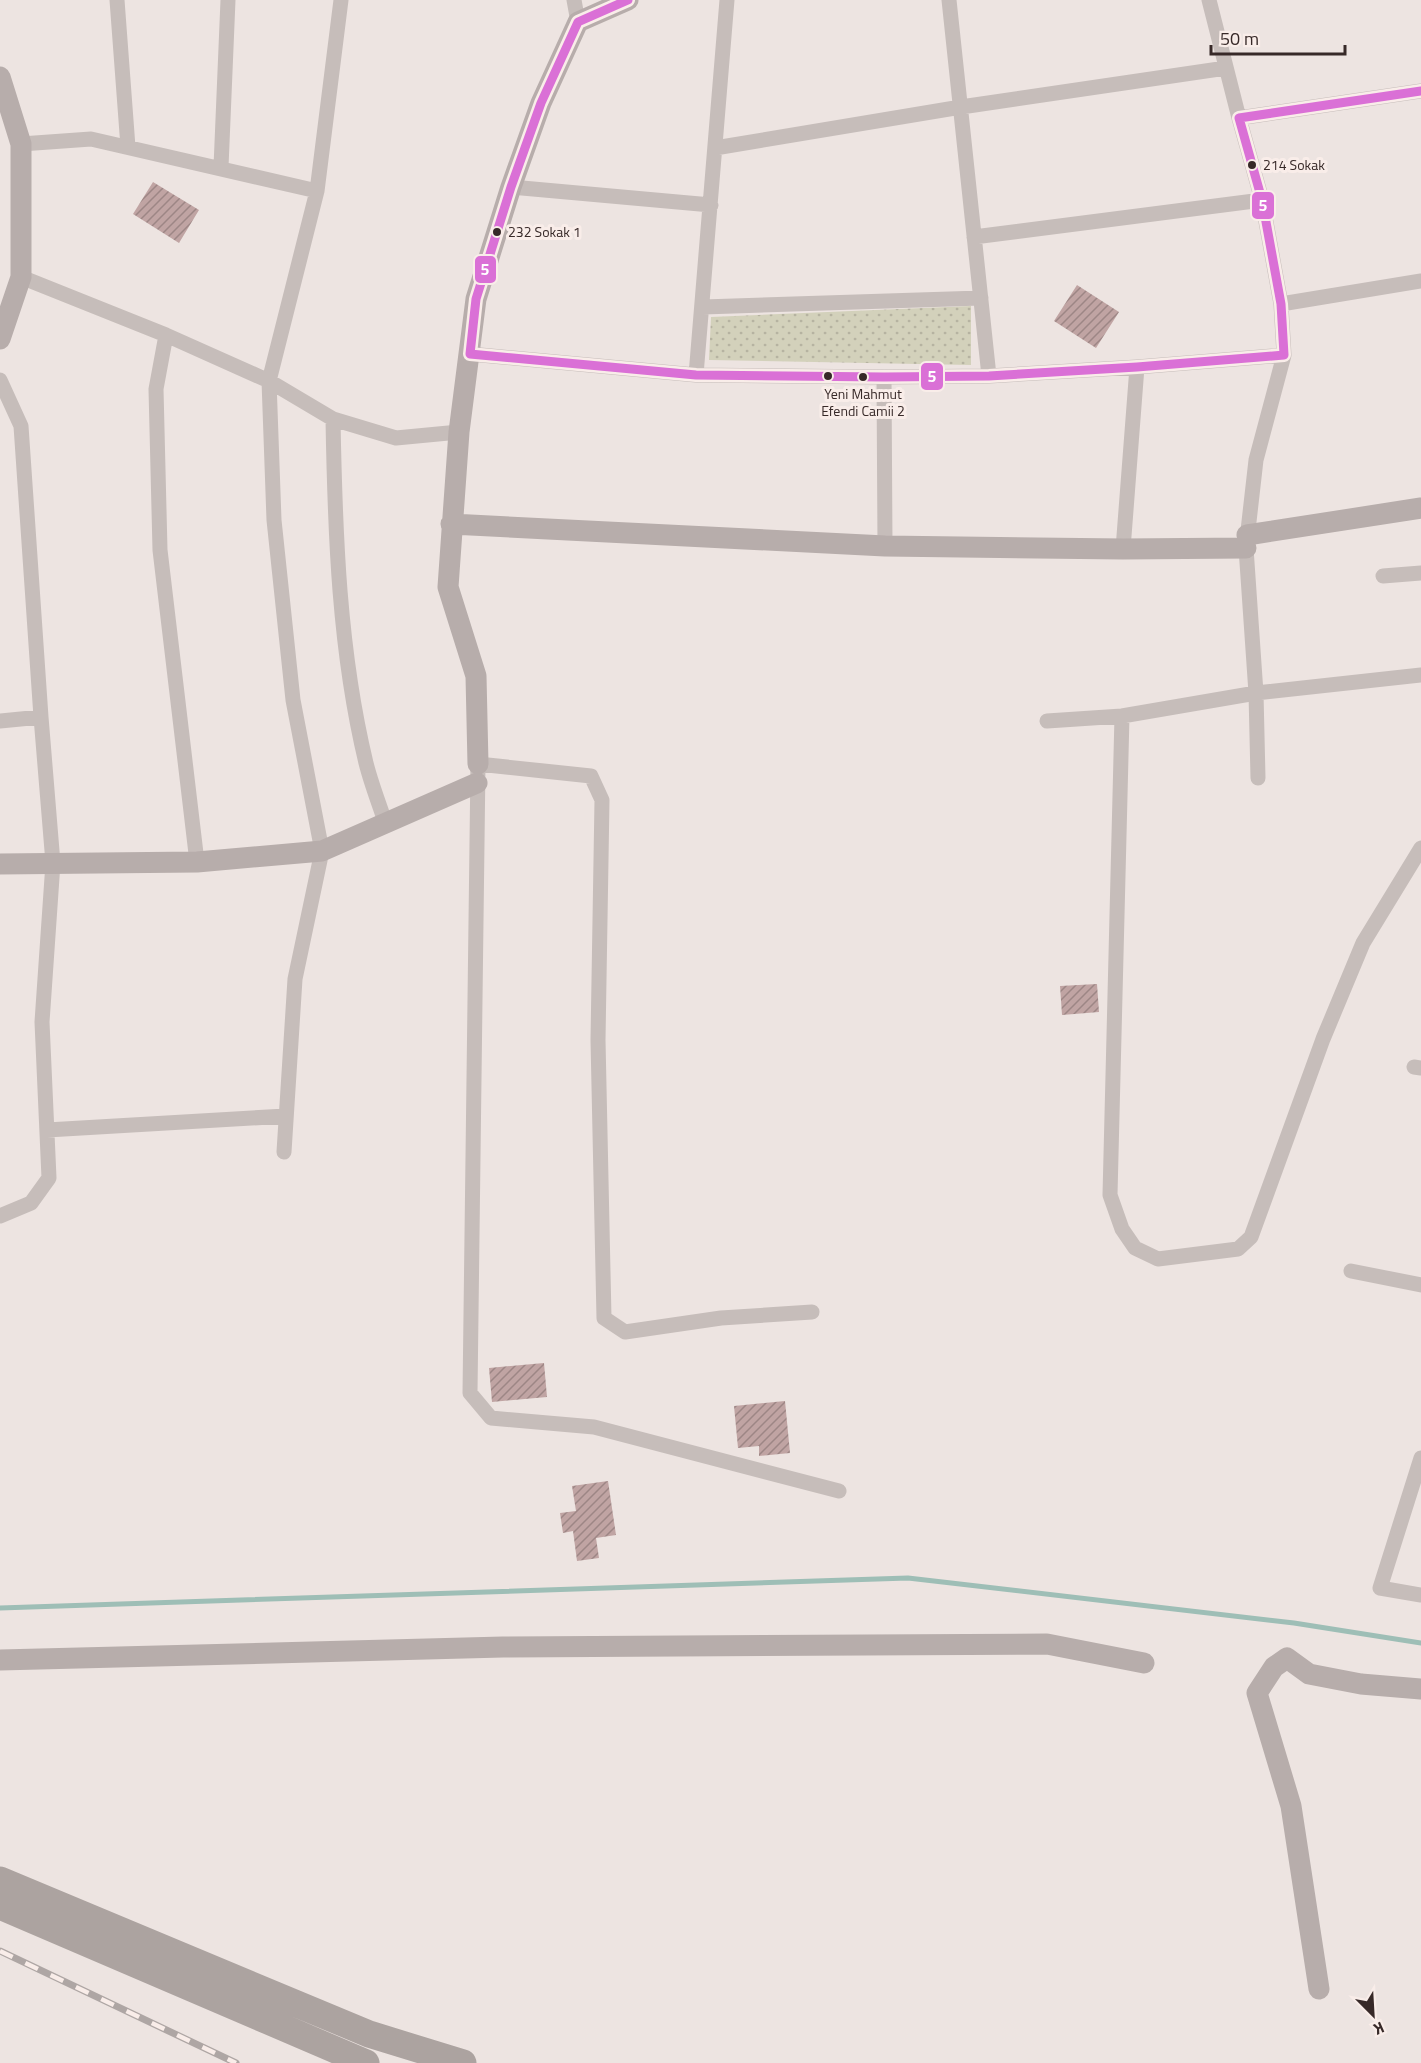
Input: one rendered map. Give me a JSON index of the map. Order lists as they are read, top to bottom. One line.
{"places":["214 Sokak","232 Sokak 1","Yeni Mahmut Efendi Camii 2"],"lines":["transit line 5"],"scale_bar":"50 m","north":"bottom right"}
